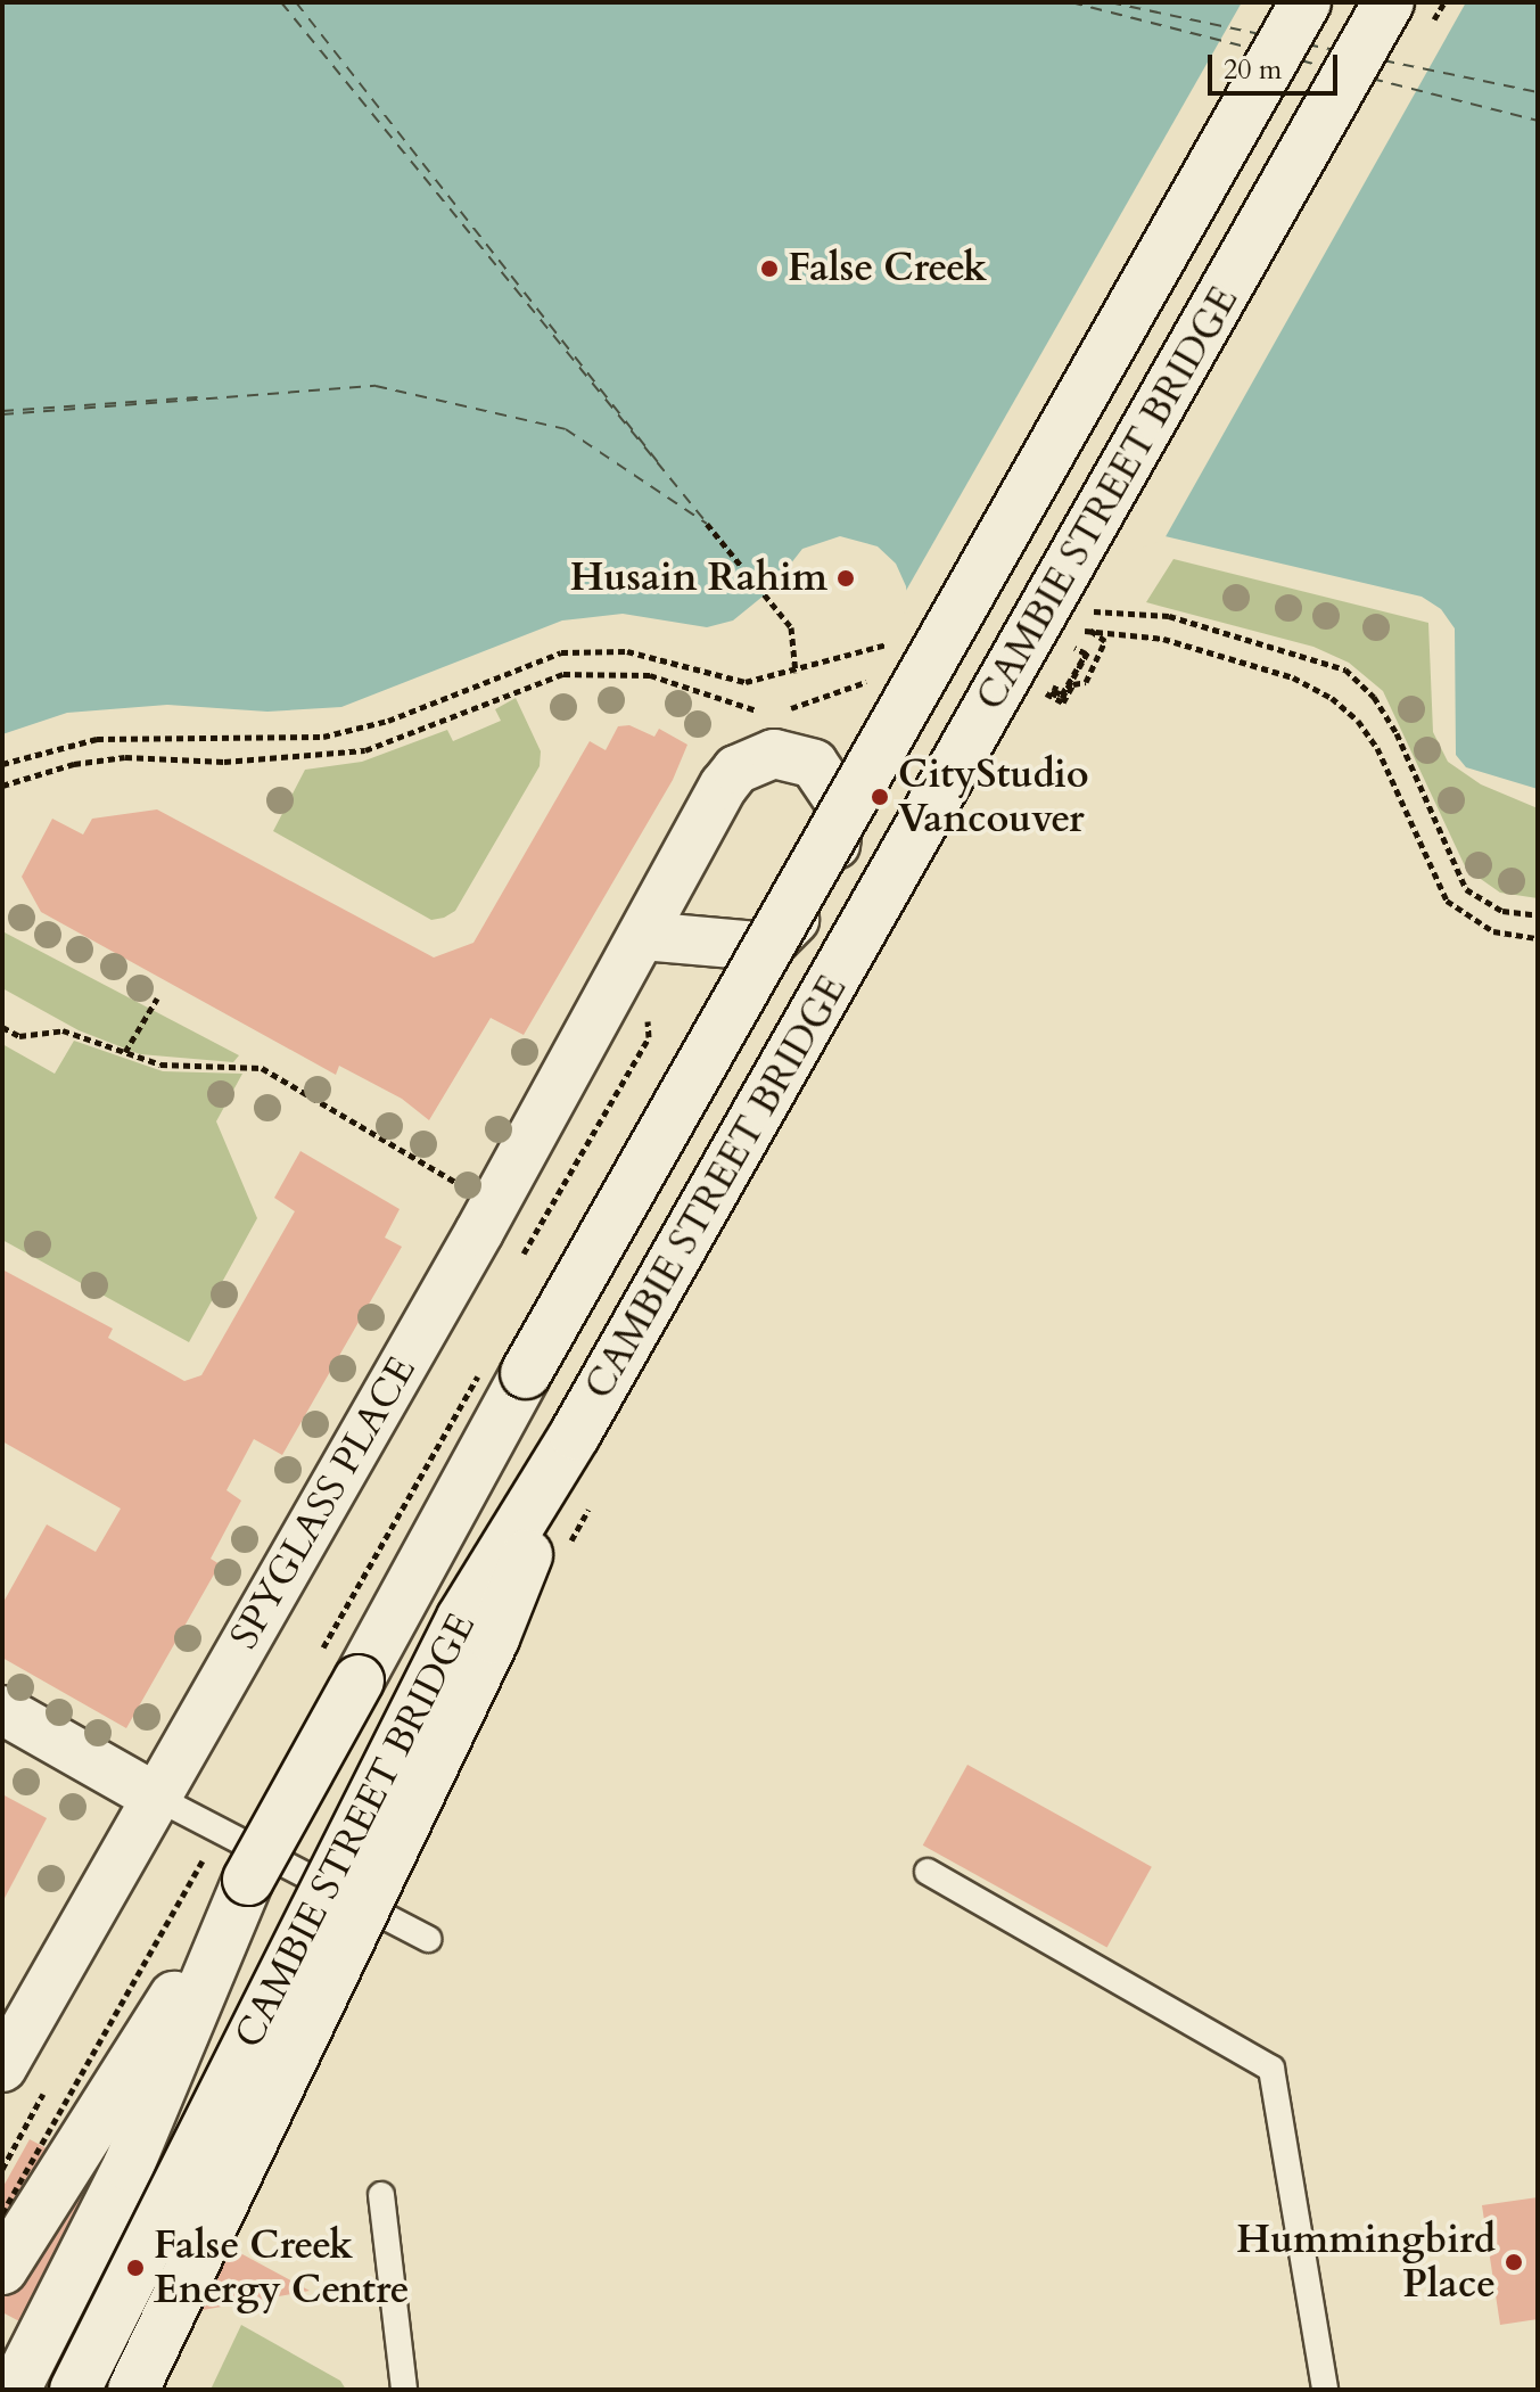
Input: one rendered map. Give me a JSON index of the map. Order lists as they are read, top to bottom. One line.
{"streets":{"main road":["CAMBIE STREET BRIDGE"],"street":["SPYGLASS PLACE"]},"places":["False Creek","Husain Rahim","CityStudio Vancouver","Hummingbird Place","False Creek Energy Centre"],"scale_bar":"20 m"}
